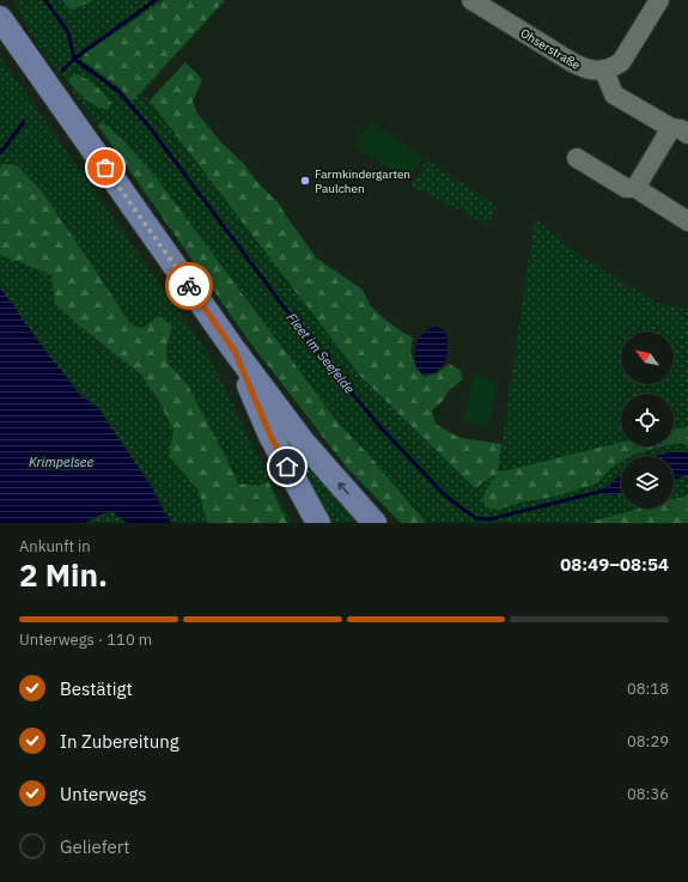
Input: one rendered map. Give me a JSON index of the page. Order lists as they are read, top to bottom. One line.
{"streets":{"street":["Ohserstraße"]},"water":["Fleet im Seefelde","Krimpelsee"],"places":["Farmkindergarten Paulchen"],"north":"top left","page":{"heading":["2 Min.","Ankunft in","08:49–08:54"],"bar":"Unterwegs · 110 m","list":[["Bestätigt","08:18"],["In Zubereitung","08:29"],["Unterwegs","08:36"],"Geliefert"]}}
